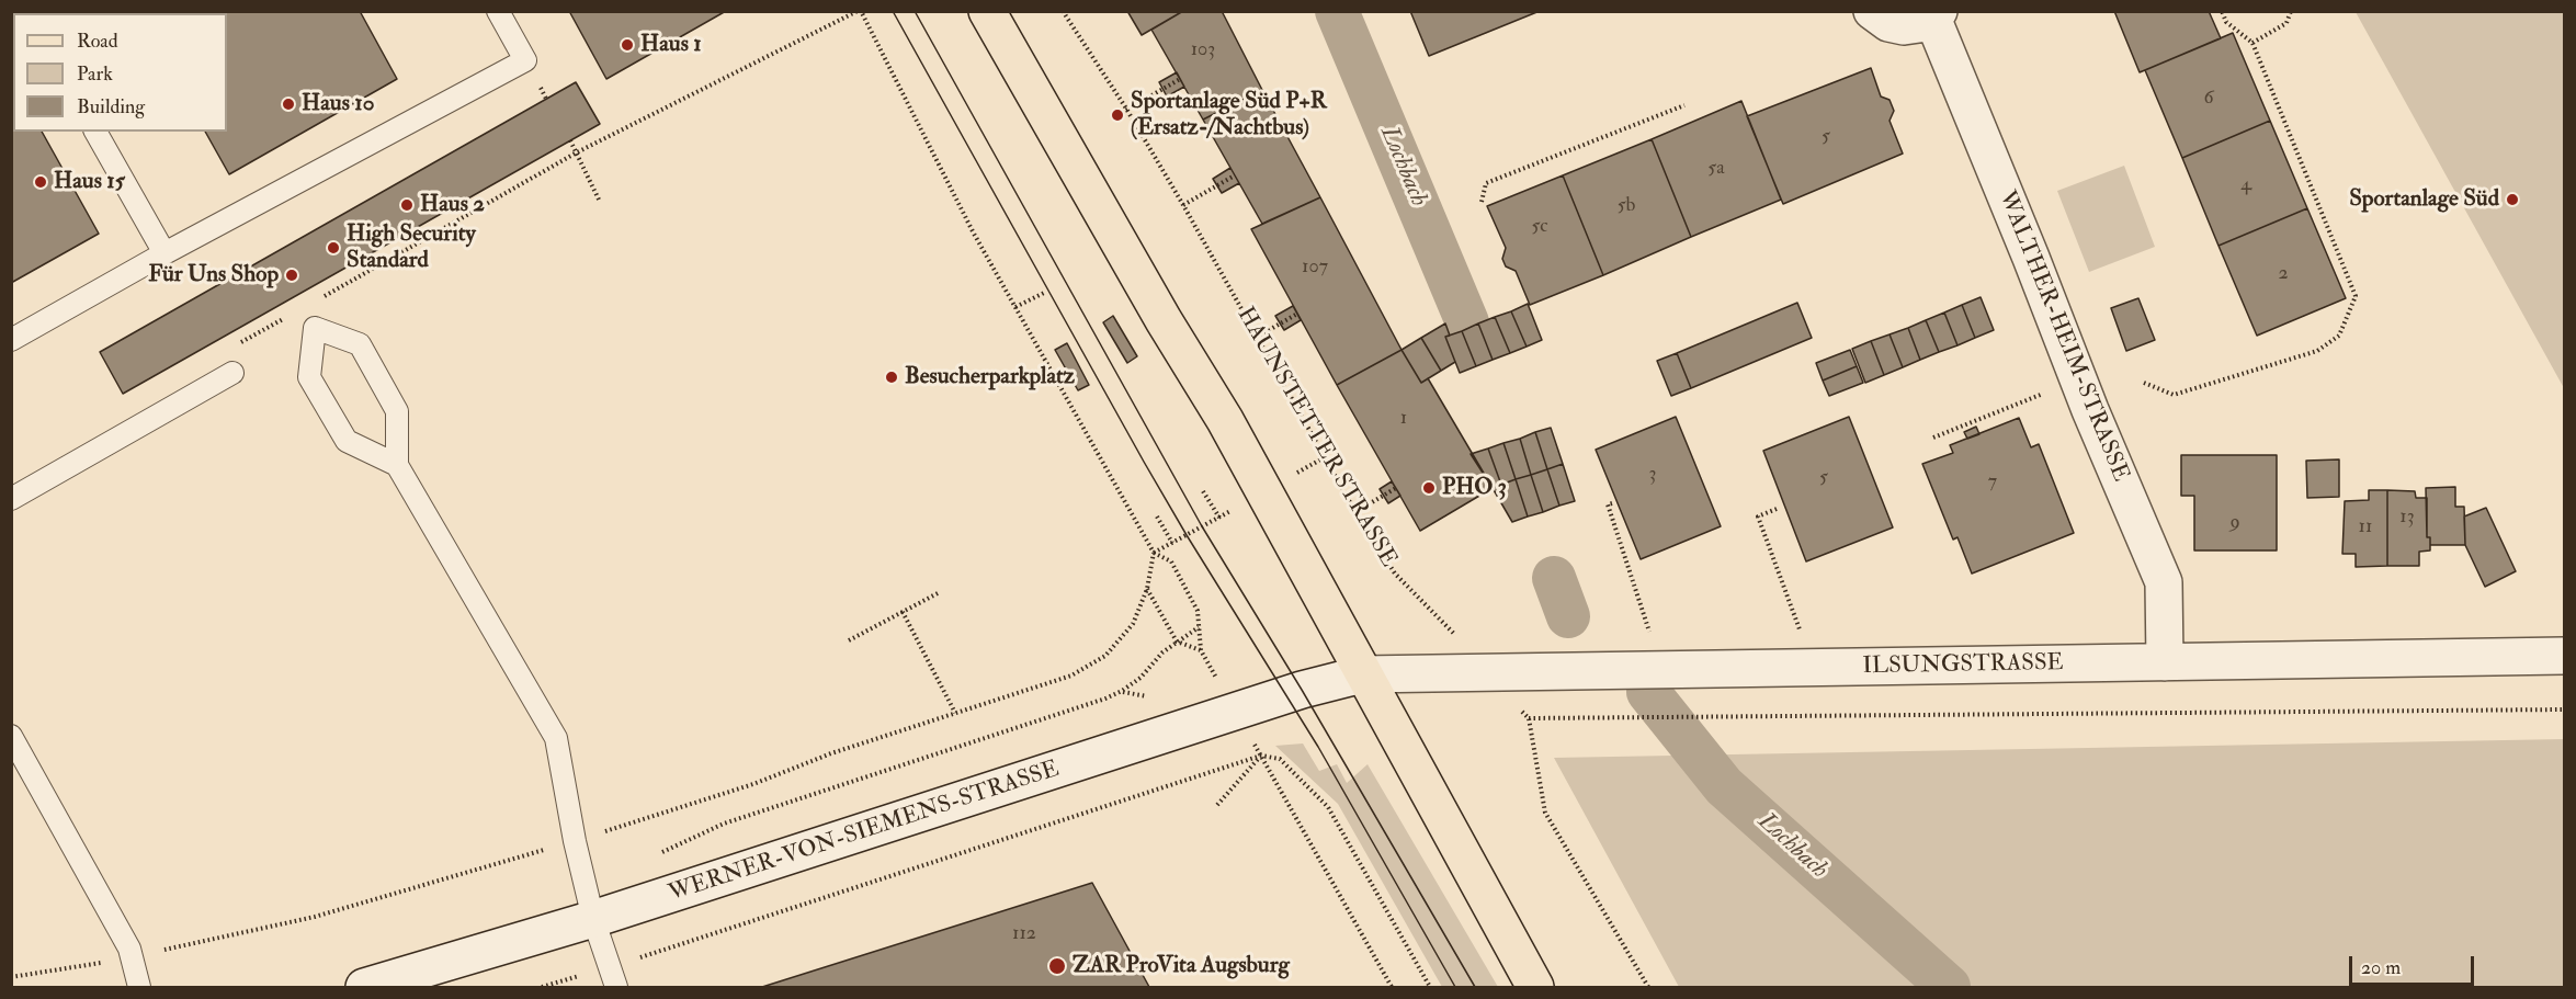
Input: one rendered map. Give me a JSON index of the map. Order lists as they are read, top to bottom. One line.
{"streets":{"street":["WALTHER-HEIM-STRASSE","ILSUNGSTRASSE","WERNER-VON-SIEMENS-STRASSE"],"path":["HAUNSTETTER STRASSE"]},"crossings":[["WALTHER-HEIM-STRASSE","ILSUNGSTRASSE"],["HAUNSTETTER STRASSE","ILSUNGSTRASSE"],["ILSUNGSTRASSE","WERNER-VON-SIEMENS-STRASSE"]],"water":["Lochbach"],"places":["Haus 1","Haus 10","Sportanlage Süd P+R (Ersatz-/Nachtbus)","Haus 15","Sportanlage Süd","Haus 2","High Security Standard","Für Uns Shop","Besucherparkplatz","PHO 3","ZAR ProVita Augsburg"],"house_numbers":["103","6","5","5a","4","5b","5c","107","2","1","3","5","7","13","9","11","112"],"legend":["Road","Park","Building"],"scale_bar":"20 m"}
